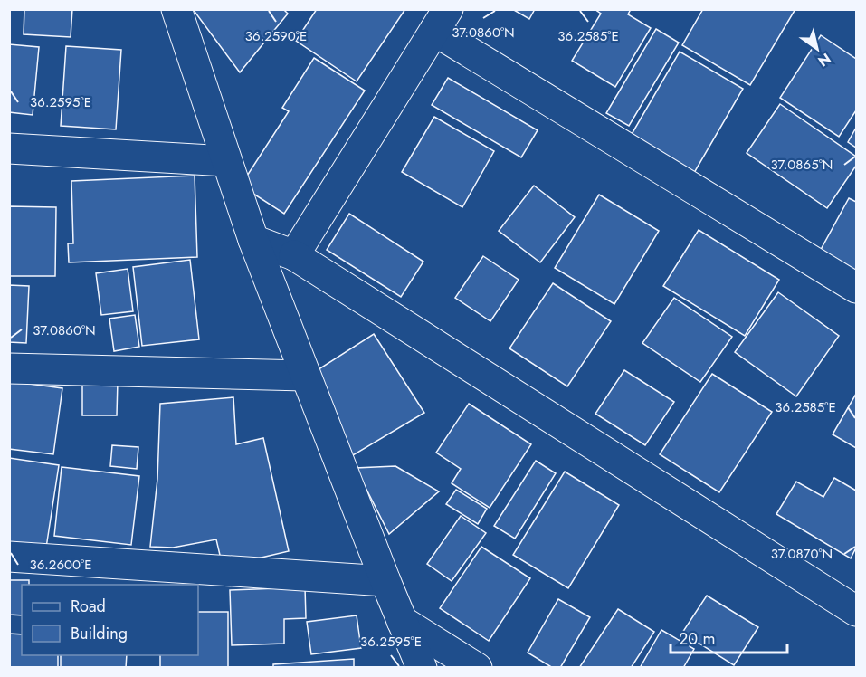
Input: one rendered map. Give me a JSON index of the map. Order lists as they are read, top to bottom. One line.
{"legend":["Road","Building"],"scale_bar":"20 m","north":"bottom right","coordinates":["37.0860°N","36.2585°E","36.2590°E","36.2595°E","37.0865°N","37.0870°N","36.2600°E"]}
